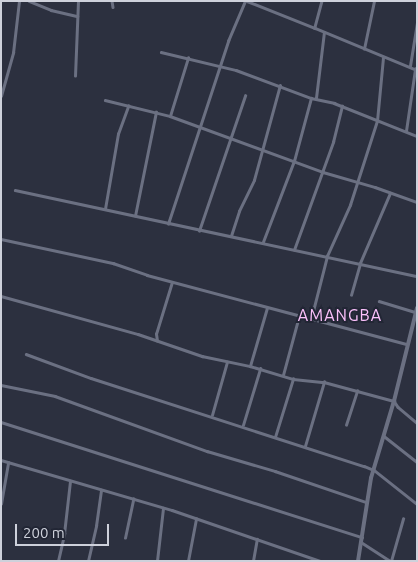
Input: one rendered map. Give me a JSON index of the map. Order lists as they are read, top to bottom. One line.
{"districts":["AMANGBA"],"scale_bar":"200 m"}
